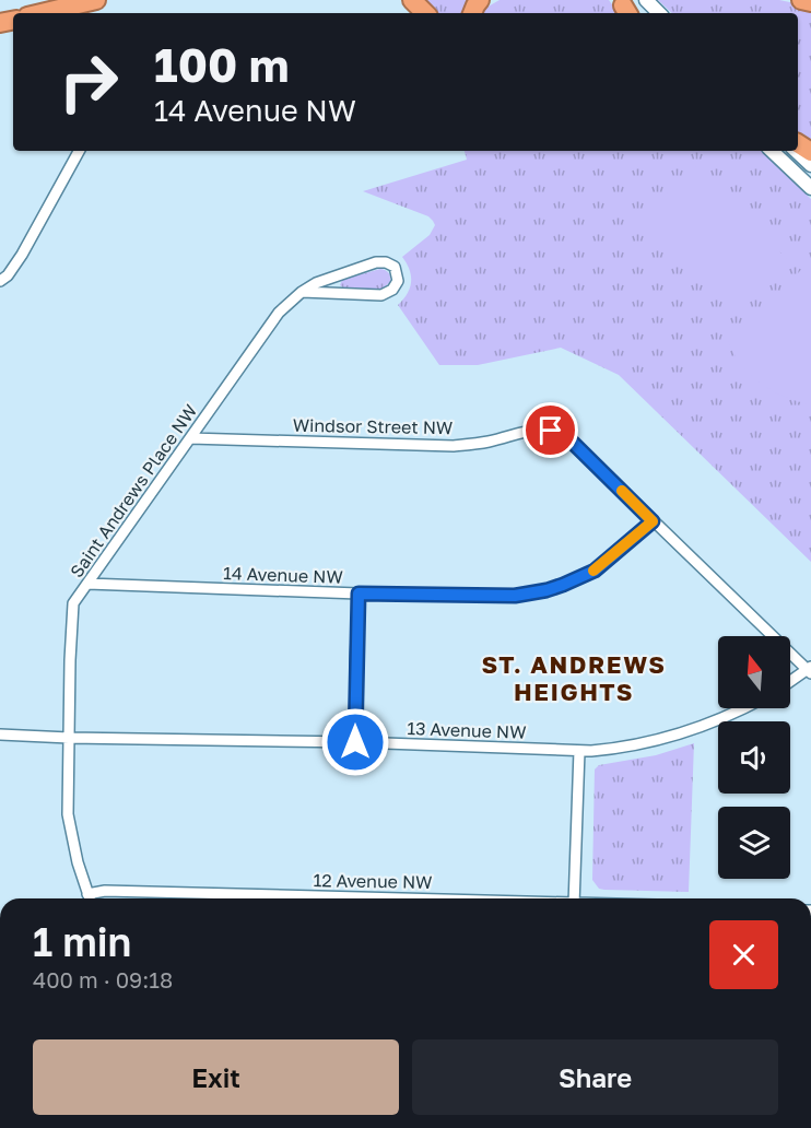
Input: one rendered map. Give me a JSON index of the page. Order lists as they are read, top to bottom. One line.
{"streets":{"street":["Windsor Street NW","Saint Andrews Place NW","14 Avenue NW","13 Avenue NW","12 Avenue NW"]},"crossings":[["Windsor Street NW","Saint Andrews Place NW"],["Windsor Street NW","14 Avenue NW"],["Saint Andrews Place NW","14 Avenue NW"],["Saint Andrews Place NW","13 Avenue NW"],["Saint Andrews Place NW","12 Avenue NW"]],"districts":["ST. ANDREWS HEIGHTS"],"north":"top","page":{"turn":["100 m","14 Avenue NW"],"heading":["1 min","400 m · 09:18"],"buttons":["Exit","Share"]}}
